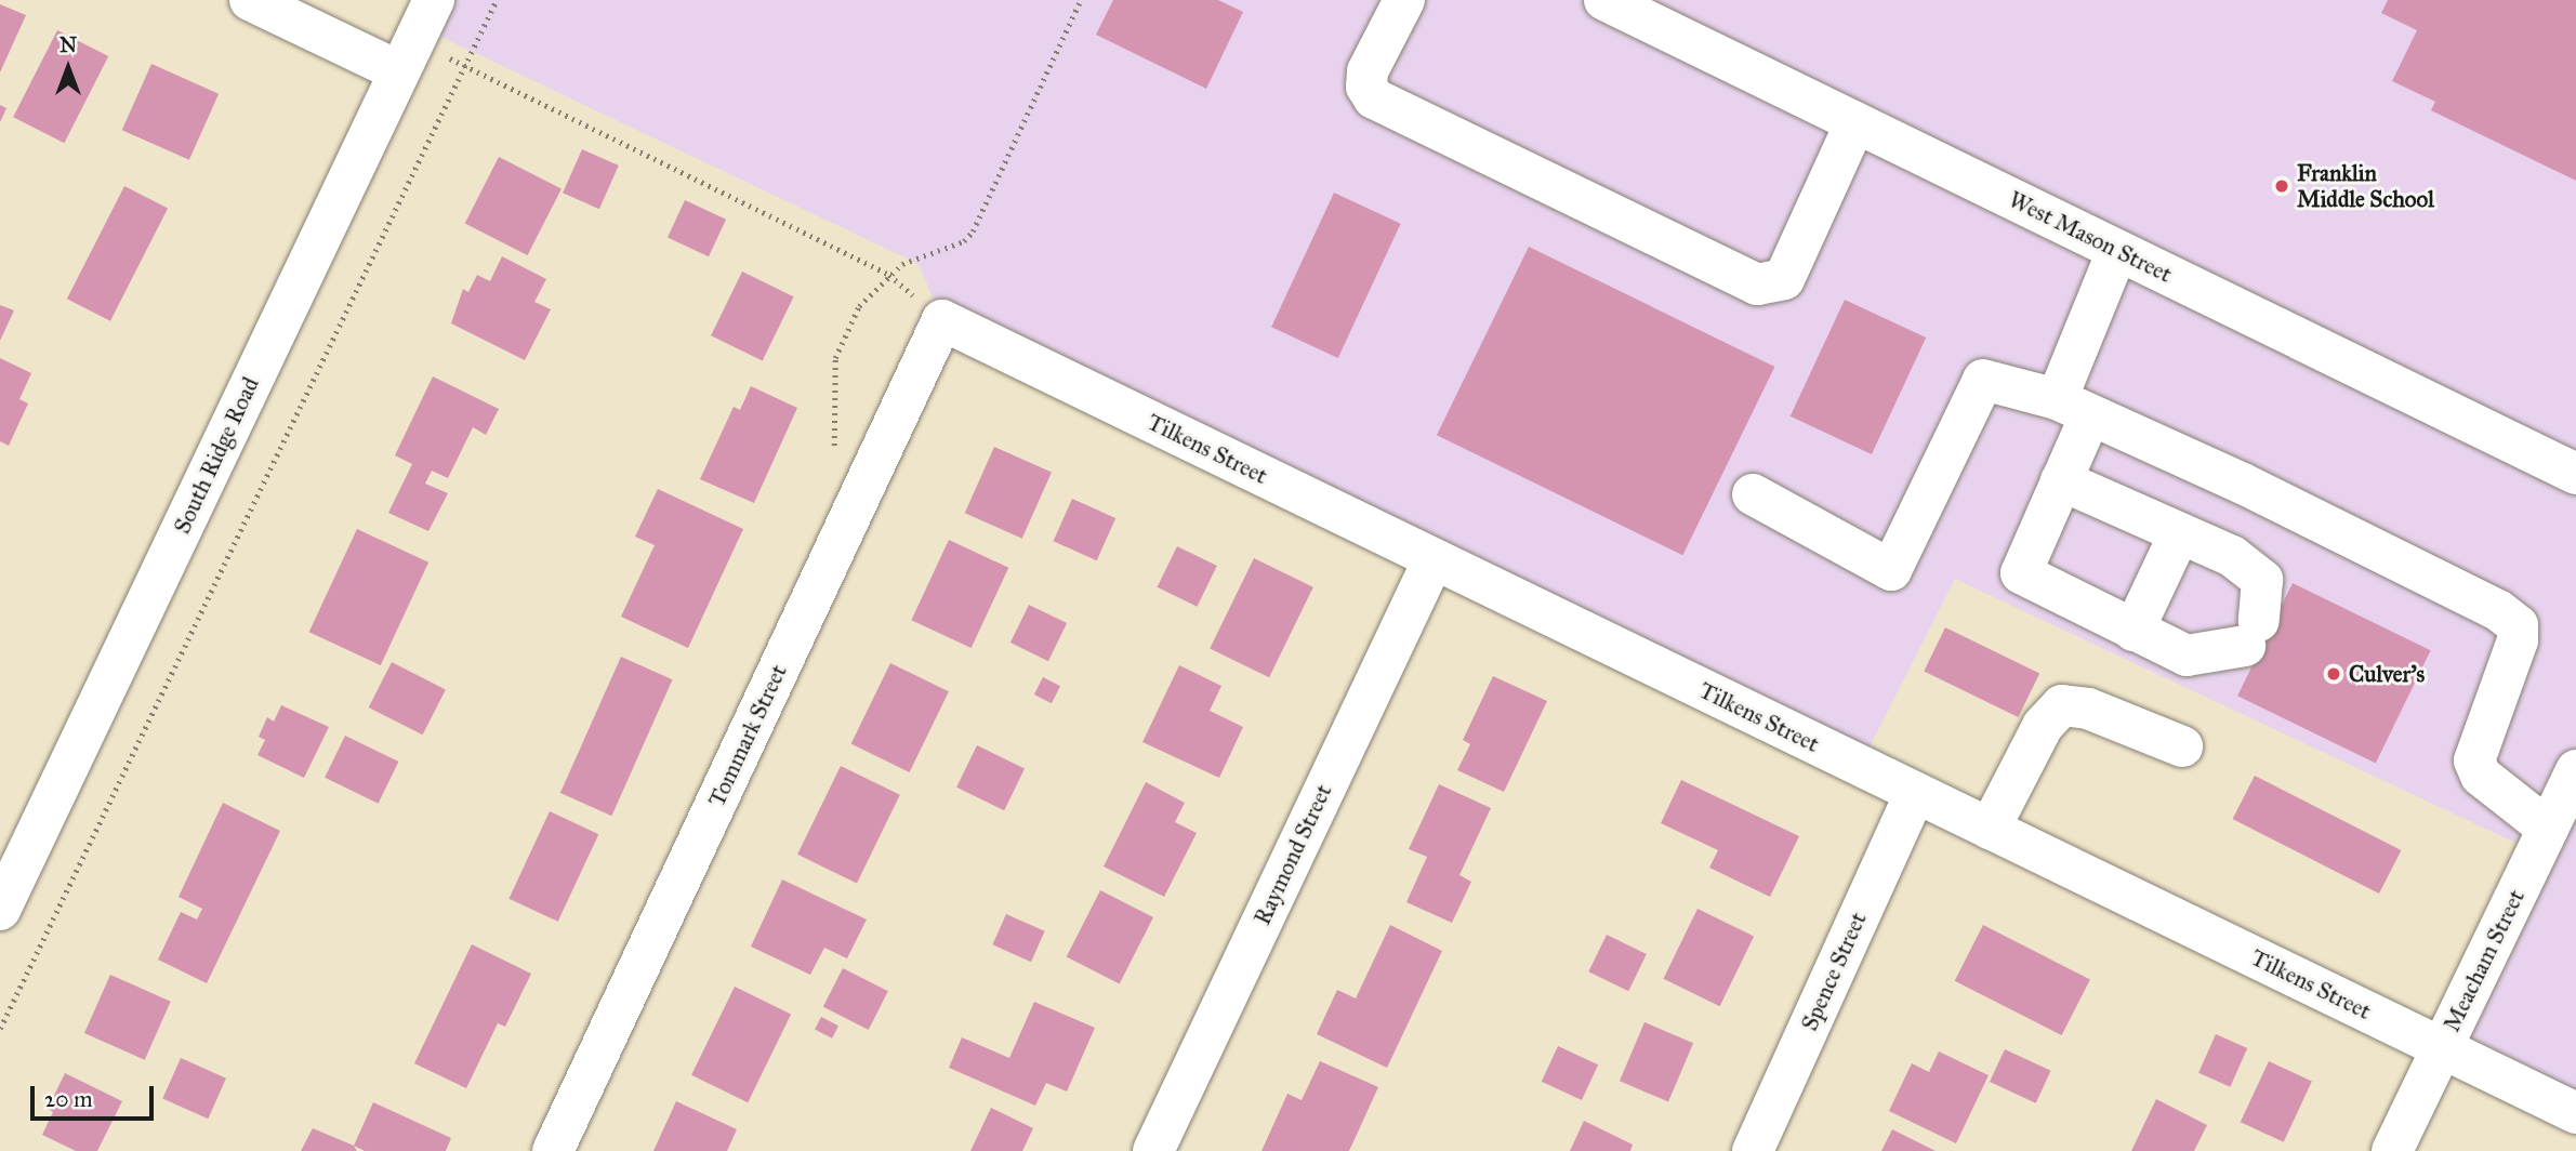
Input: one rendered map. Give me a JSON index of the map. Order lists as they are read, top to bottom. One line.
{"streets":{"street":["West Mason Street","Tilkens Street","South Ridge Road","Tommark Street","Raymond Street","Meacham Street","Spence Street"]},"crossings":[["Tilkens Street","Tommark Street"],["Tilkens Street","Raymond Street"],["Tilkens Street","Meacham Street"],["Tilkens Street","Spence Street"]],"places":["Franklin Middle School","Culver's"],"scale_bar":"20 m","north":"top"}
